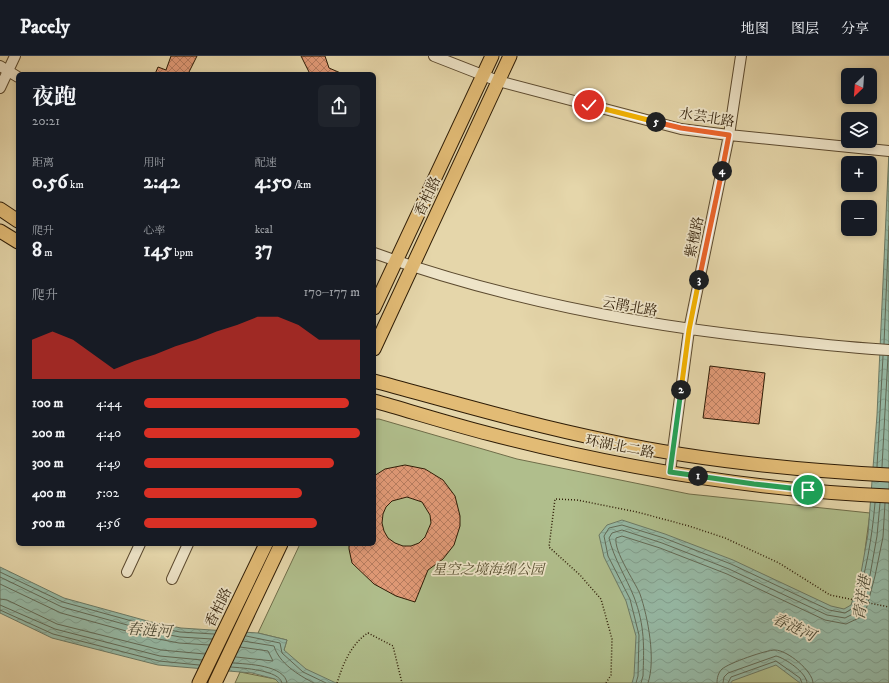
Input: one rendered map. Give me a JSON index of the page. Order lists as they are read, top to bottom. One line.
{"streets":{"main road":["香柏路","环湖北二路"],"street":["水芸北路","紫檀路","云鹃北路"]},"crossings":[["水芸北路","香柏路"],["水芸北路","紫檀路"],["香柏路","云鹃北路"],["紫檀路","云鹃北路"],["紫檀路","环湖北二路"]],"water":["青祥港","春涟河"],"parks":["星空之境海绵公园"],"north":"bottom left","page":{"header":"Pacely","nav":["地图","图层","分享"],"map_buttons":["+","−"],"heading":["夜跑","20:21"],"pins":["5","4","3","2","1"],"stats":[["距离","0.56 km"],["用时","2:42"],["配速","4:50 /km"],["爬升","8 m"],["心率","145 bpm"],["kcal","37"]],"chart":["爬升","170–177 m"],"list":[{"name":"100 m","note":"4:44"},{"name":"200 m","note":"4:40"},{"name":"300 m","note":"4:49"},{"name":"400 m","note":"5:02"},{"name":"500 m","note":"4:56"}]}}
